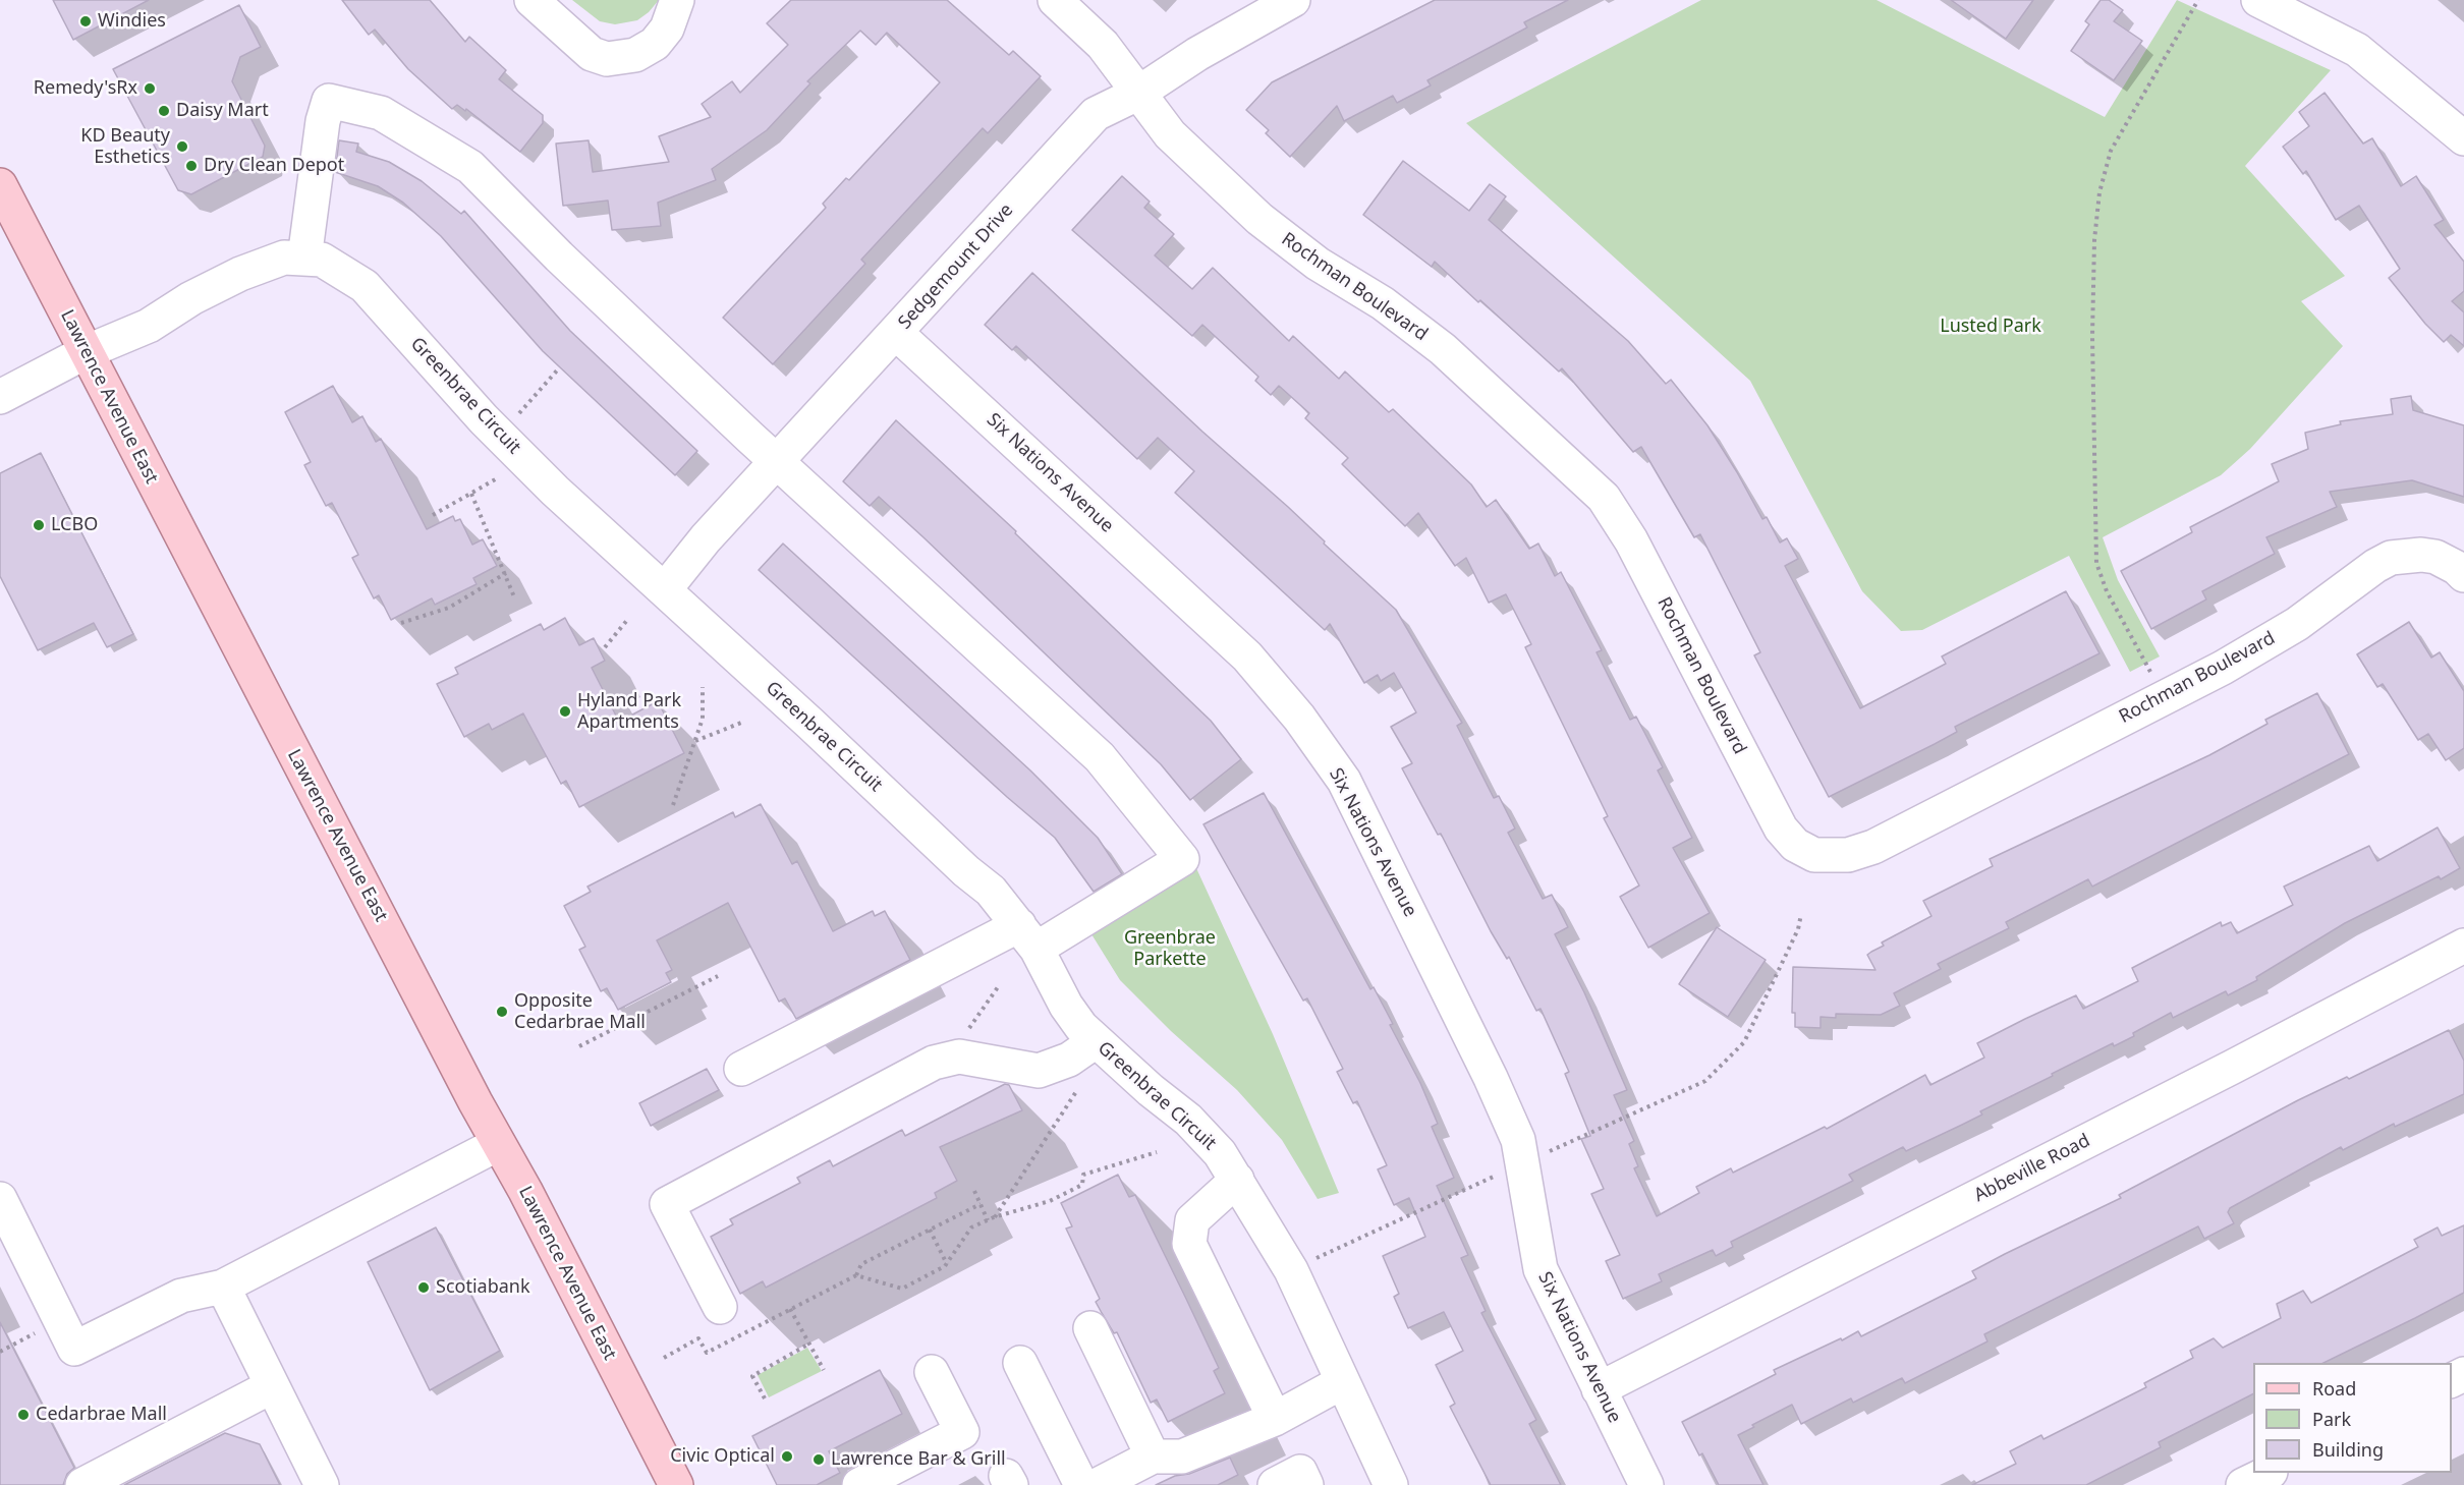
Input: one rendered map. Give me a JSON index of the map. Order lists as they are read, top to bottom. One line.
{"streets":{"main road":["Lawrence Avenue East"],"street":["Sedgemount Drive","Rochman Boulevard","Greenbrae Circuit","Six Nations Avenue","Abbeville Road"]},"crossings":[["Sedgemount Drive","Rochman Boulevard"],["Sedgemount Drive","Greenbrae Circuit"],["Sedgemount Drive","Six Nations Avenue"],["Greenbrae Circuit","Lawrence Avenue East"],["Six Nations Avenue","Abbeville Road"]],"parks":["Lusted Park","Greenbrae Parkette"],"places":["Windies","Remedy'sRx","Daisy Mart","KD Beauty Esthetics","Dry Clean Depot","LCBO","Hyland Park Apartments","Opposite Cedarbrae Mall","Scotiabank","Cedarbrae Mall","Civic Optical","Lawrence Bar & Grill"],"legend":["Road","Park","Building"]}
